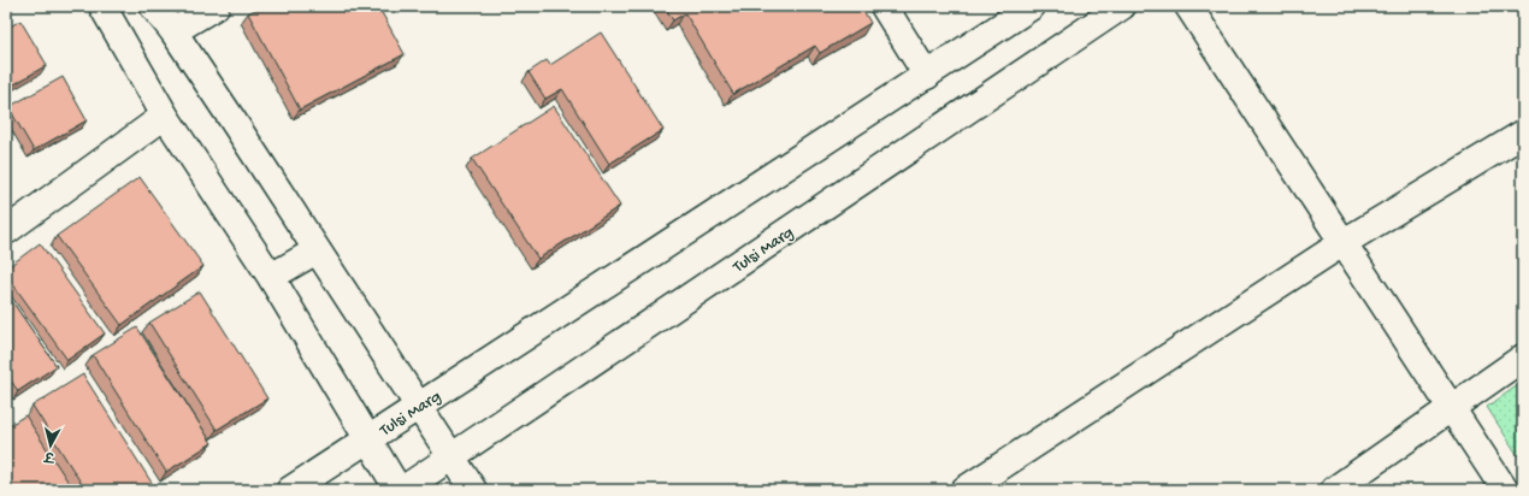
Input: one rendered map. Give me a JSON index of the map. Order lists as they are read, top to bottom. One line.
{"streets":{"street":["Tulsi Marg"]},"north":"bottom"}
